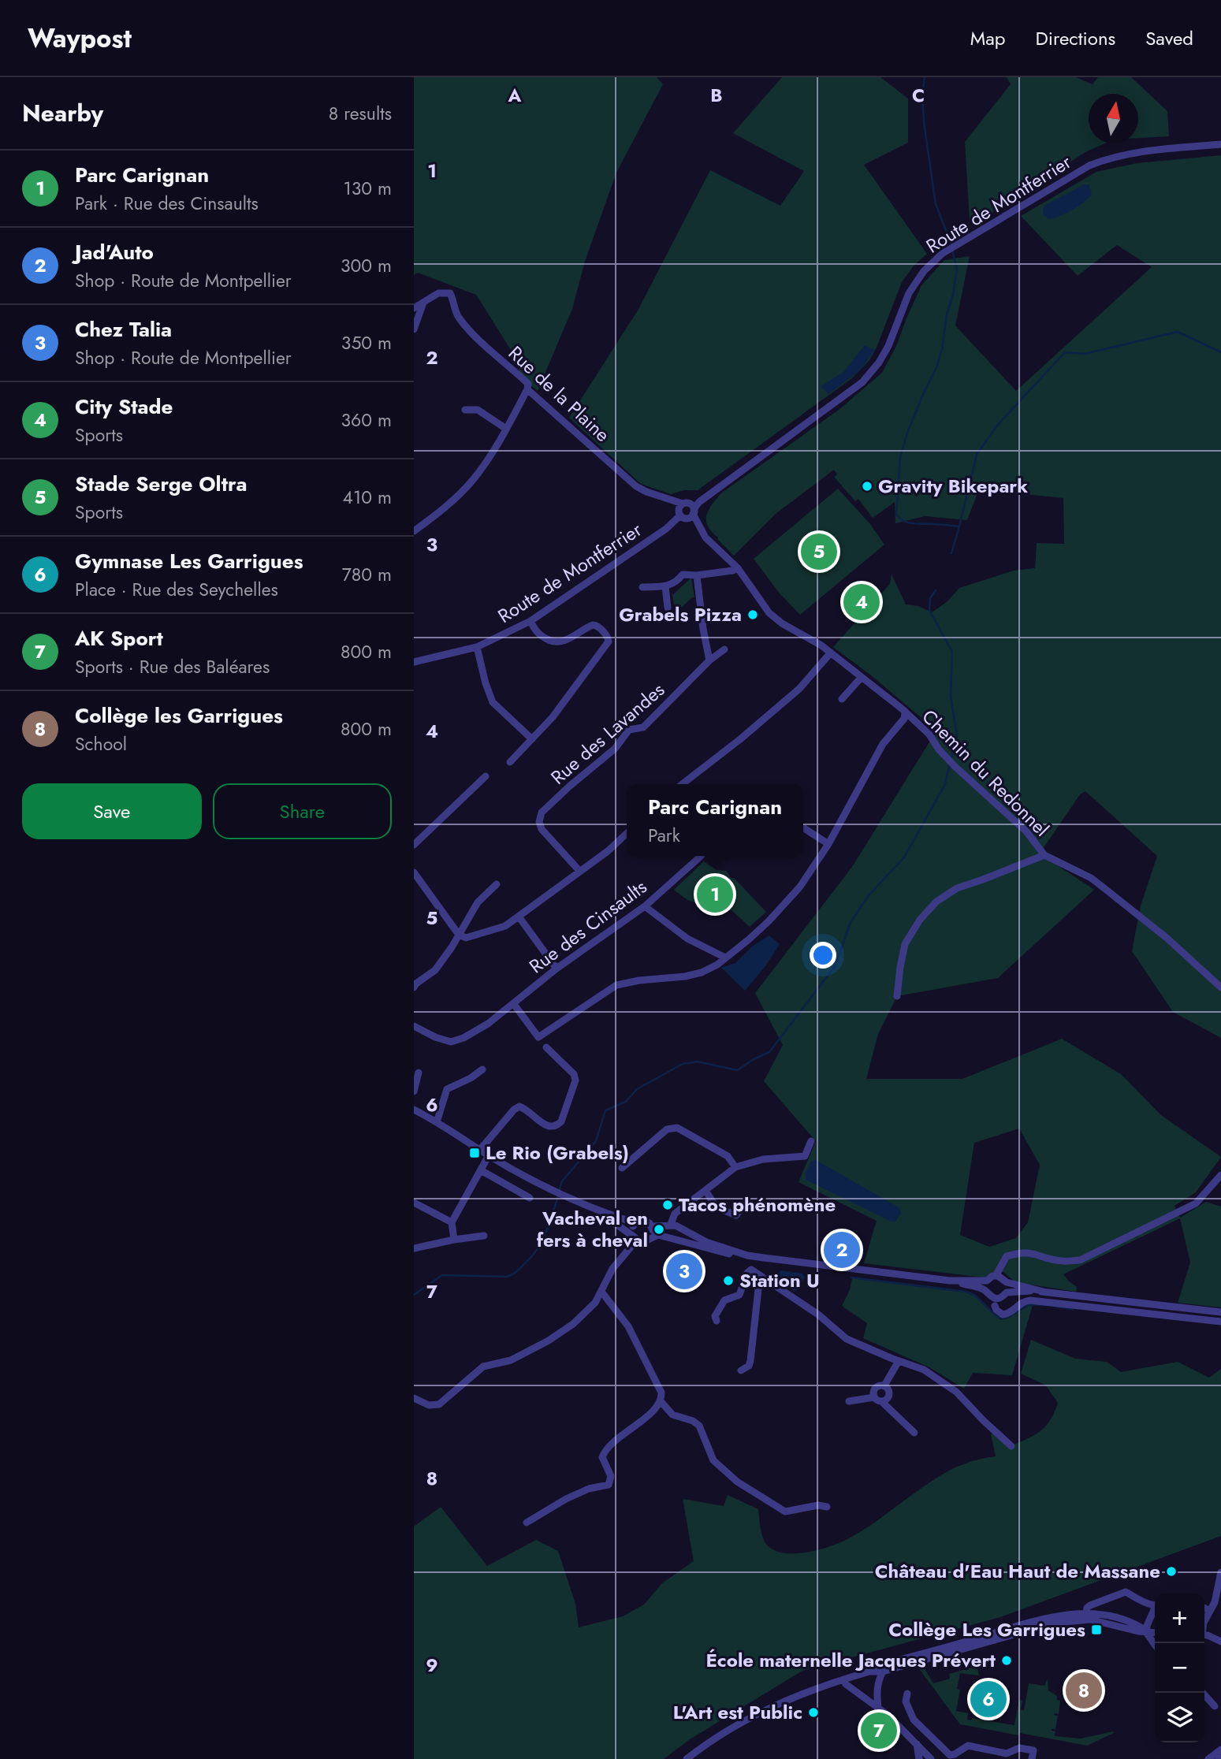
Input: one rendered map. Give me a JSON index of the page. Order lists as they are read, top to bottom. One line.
{"streets":{"street":["Route de Montferrier","Rue de la Plaine","Rue des Lavandes","Chemin du Redonnel","Rue des Cinsaults"]},"crossings":[["Route de Montferrier","Rue de la Plaine"],["Route de Montferrier","Chemin du Redonnel"],["Rue de la Plaine","Chemin du Redonnel"]],"places":{"other":["Gravity Bikepark","Grabels Pizza","Tacos phénomène","Vacheval en fers à cheval","Station U","Château d'Eau Haut de Massane","École maternelle Jacques Prévert","L'Art est Public"],"transit":["Le Rio (Grabels)","Collège Les Garrigues"]},"north":"top","page":{"header":"Waypost","nav":["Map","Directions","Saved"],"heading":["Nearby","8 results"],"list":[{"mark":"1","name":"Parc Carignan","note":"Park · Rue des Cinsaults","value":"130 m"},{"mark":"2","name":"Jad'Auto","note":"Shop · Route de Montpellier","value":"300 m"},{"mark":"3","name":"Chez Talia","note":"Shop · Route de Montpellier","value":"350 m"},{"mark":"4","name":"City Stade","note":"Sports","value":"360 m"},{"mark":"5","name":"Stade Serge Oltra","note":"Sports","value":"410 m"},{"mark":"6","name":"Gymnase Les Garrigues","note":"Place · Rue des Seychelles","value":"780 m"},{"mark":"7","name":"AK Sport","note":"Sports · Rue des Baléares","value":"800 m"},{"mark":"8","name":"Collège les Garrigues","note":"School","value":"800 m"}],"pins":["5","4","1","2","3","8","6","7"],"buttons":["Save","Share"],"popup":["Parc Carignan","Park"],"map_buttons":["+","−"]},"grid":{"columns":["A","B","C"],"rows":["1","2","3","4","5","6","7","8","9"]}}
